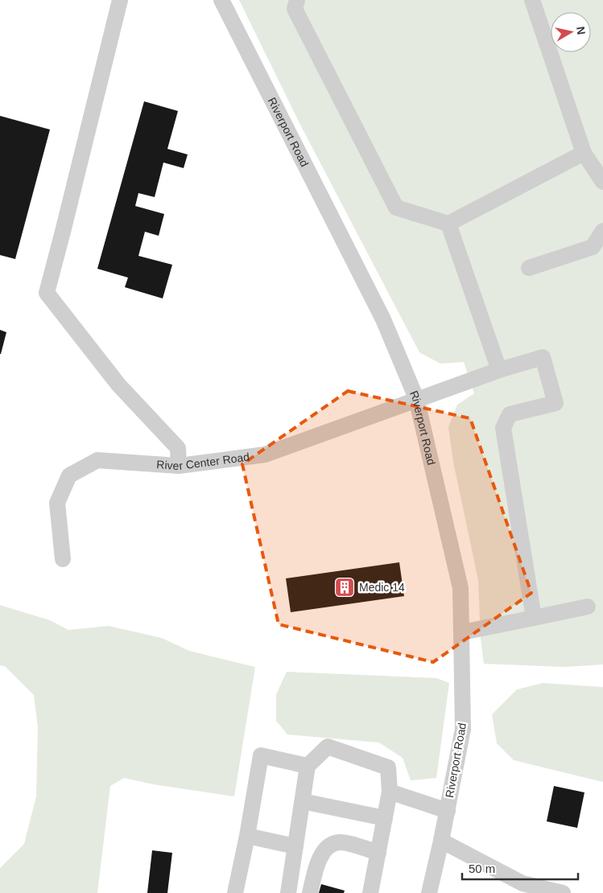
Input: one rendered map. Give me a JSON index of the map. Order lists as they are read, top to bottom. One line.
{"streets":{"street":["Riverport Road","River Center Road"]},"crossings":[["Riverport Road","River Center Road"]],"places":{"building":["Medic 14"]},"scale_bar":"50 m","north":"right"}
